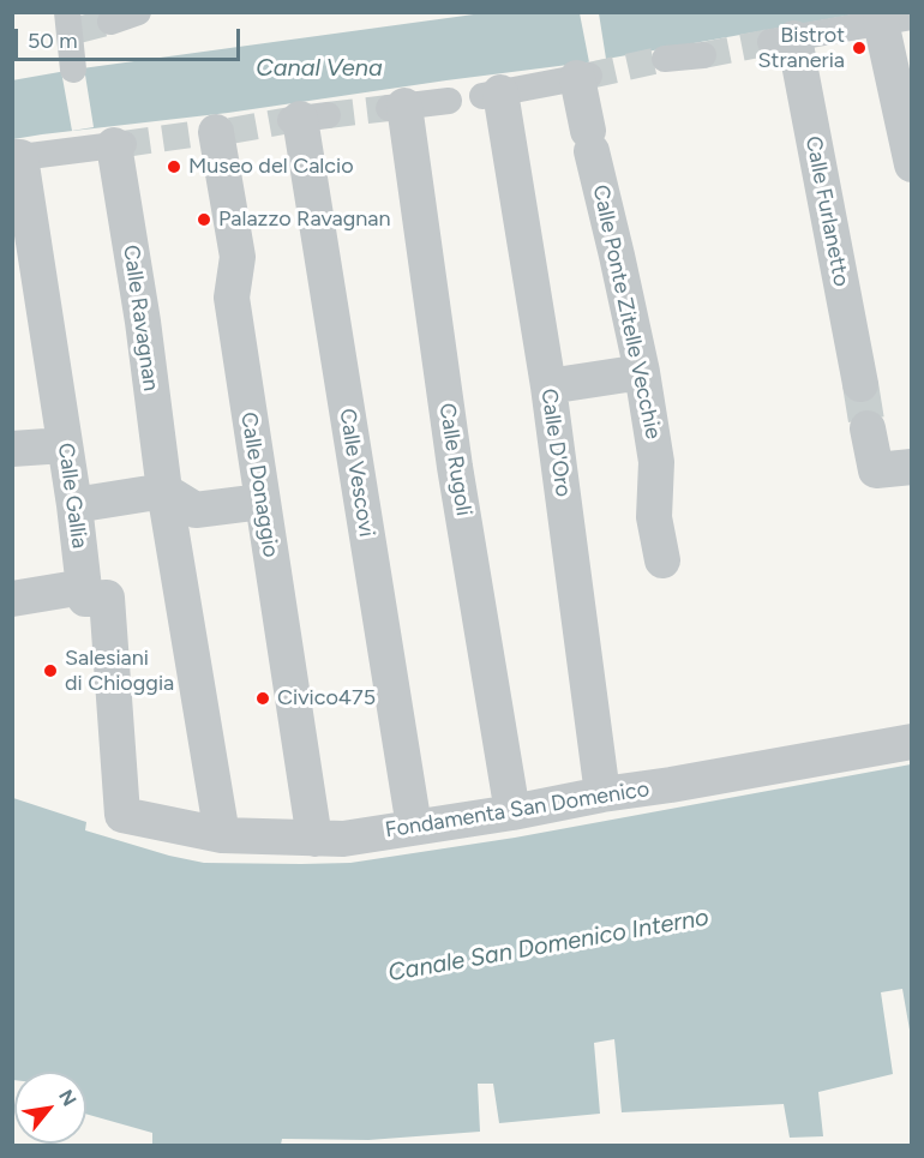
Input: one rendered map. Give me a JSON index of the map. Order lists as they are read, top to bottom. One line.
{"streets":{"street":["Calle Furlanetto","Calle Ponte Zitelle Vecchie","Calle Ravagnan","Calle D'Oro","Calle Rugoli","Calle Vescovi","Calle Donaggio","Calle Gallia","Fondamenta San Domenico"]},"crossings":[["Calle Ravagnan","Fondamenta San Domenico"],["Calle D'Oro","Fondamenta San Domenico"],["Calle Rugoli","Fondamenta San Domenico"],["Calle Vescovi","Fondamenta San Domenico"],["Calle Donaggio","Fondamenta San Domenico"],["Calle Gallia","Fondamenta San Domenico"]],"water":["Canal Vena","Canale San Domenico Interno"],"places":["Bistrot Straneria","Museo del Calcio","Palazzo Ravagnan","Salesiani di Chioggia","Civico475"],"scale_bar":"50 m","north":"top right"}
